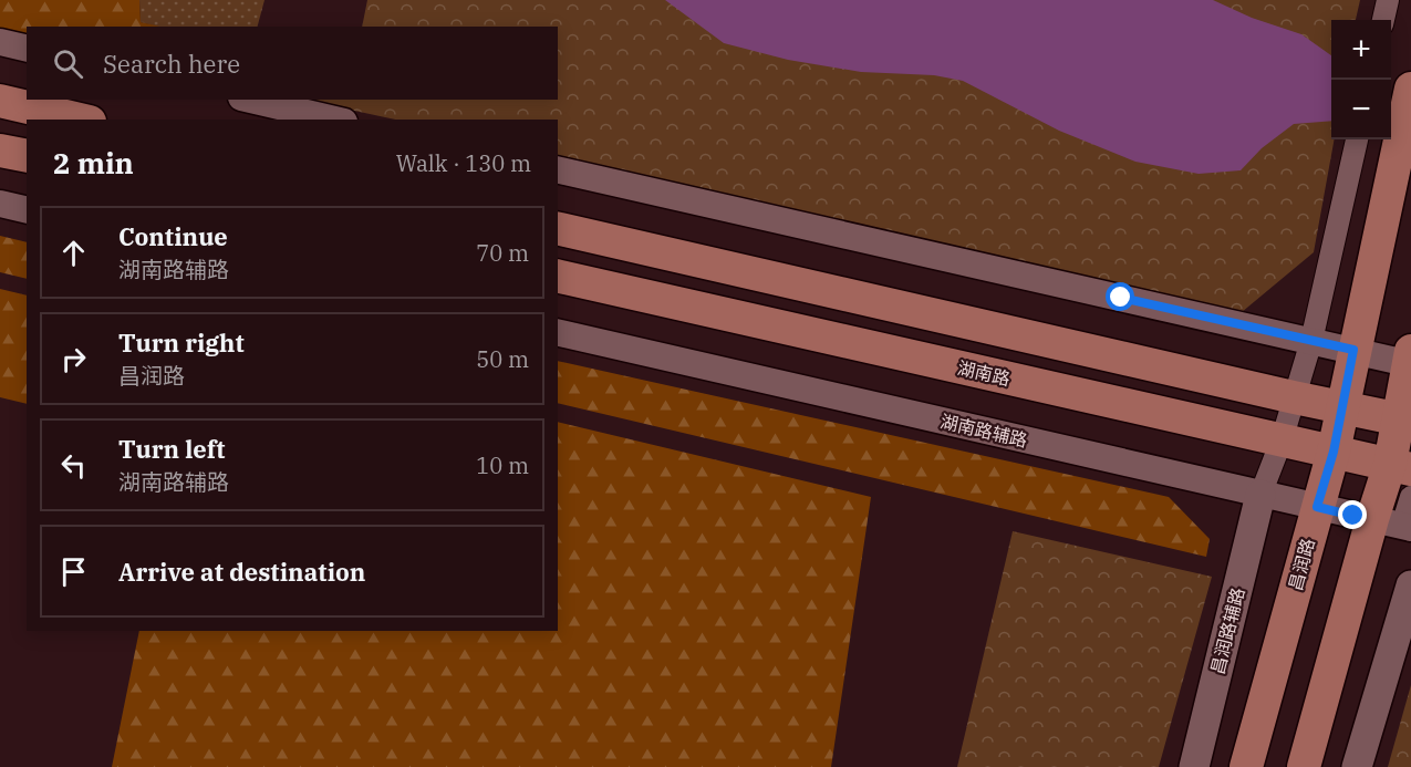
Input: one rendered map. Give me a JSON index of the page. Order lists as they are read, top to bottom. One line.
{"streets":{"main road":["湖南路","昌润路","昌润路辅路"],"street":["湖南路辅路"]},"crossings":[["湖南路","昌润路"],["湖南路辅路","昌润路"],["湖南路辅路","昌润路辅路"]],"page":{"map_buttons":["+","−"],"search":"Search here","heading":["2 min","Walk · 130 m"],"list":[["Continue","湖南路辅路","70 m"],["Turn right","昌润路","50 m"],["Turn left","湖南路辅路","10 m"],"Arrive at destination"]}}
